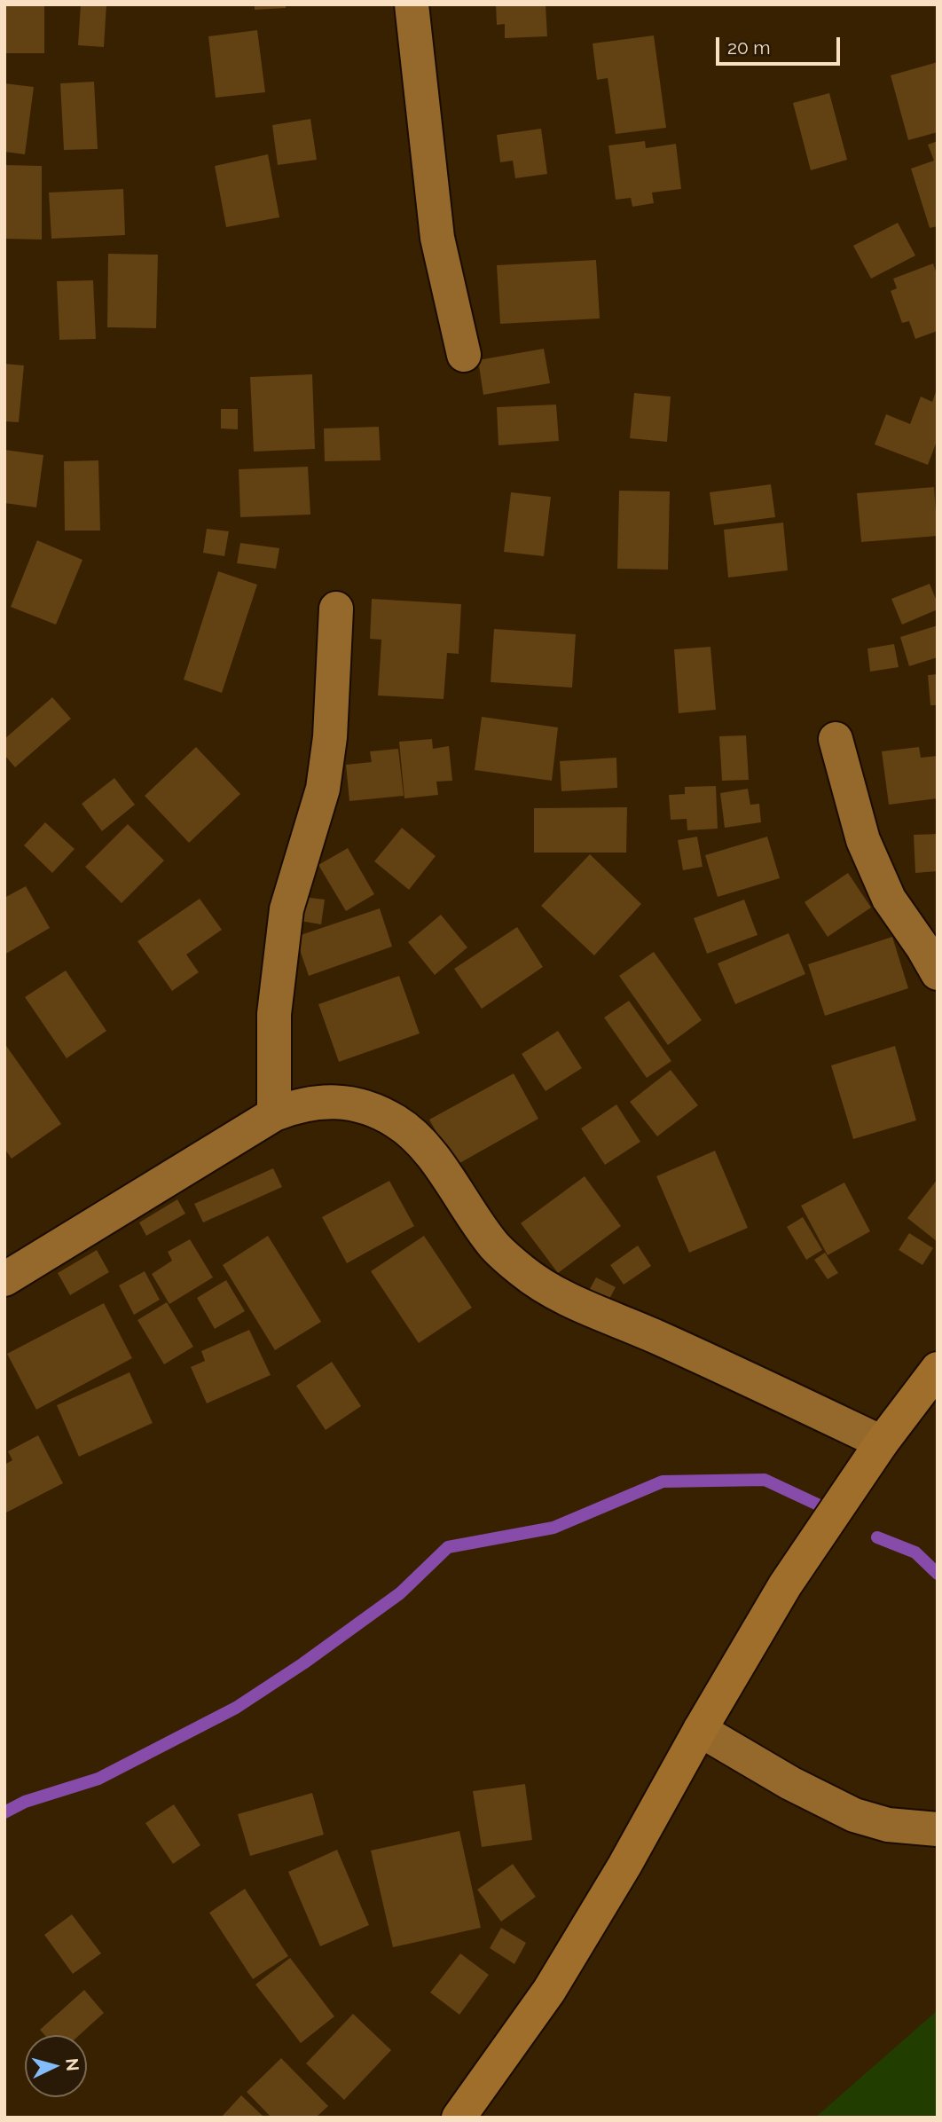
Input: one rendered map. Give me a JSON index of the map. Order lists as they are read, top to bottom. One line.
{"scale_bar":"20 m","north":"right"}
